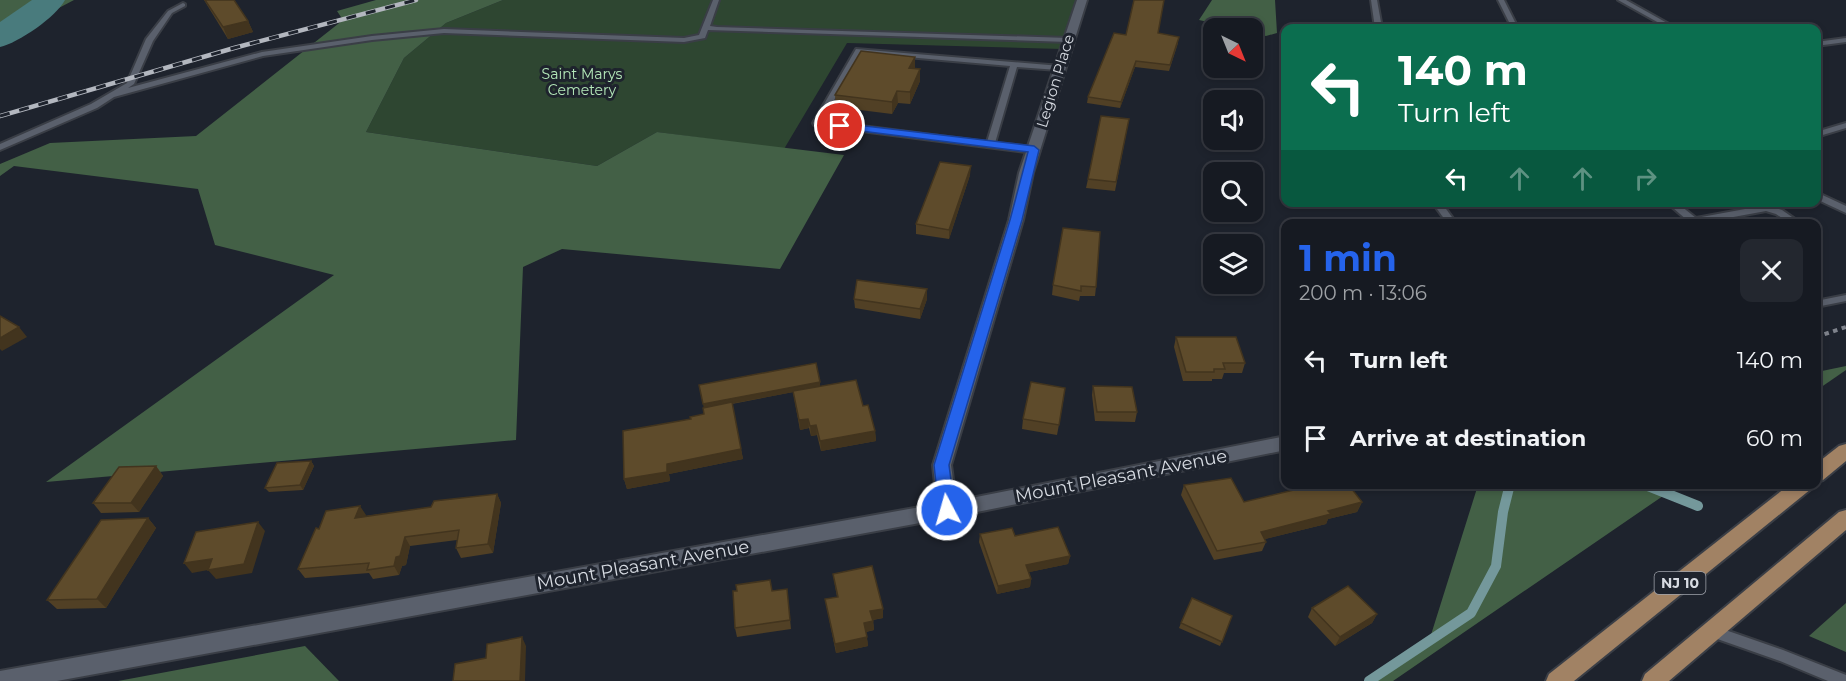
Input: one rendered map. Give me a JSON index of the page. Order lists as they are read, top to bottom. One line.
{"streets":{"main road":["NJ 10"],"street":["Legion Place","Mount Pleasant Avenue"]},"crossings":[["Legion Place","Mount Pleasant Avenue"]],"parks":["Saint Marys Cemetery"],"north":"bottom right","page":{"turn":["140 m","Turn left"],"heading":["1 min","200 m · 13:06"],"list":[{"name":"Turn left","value":"140 m"},{"name":"Arrive at destination","value":"60 m"}]}}
